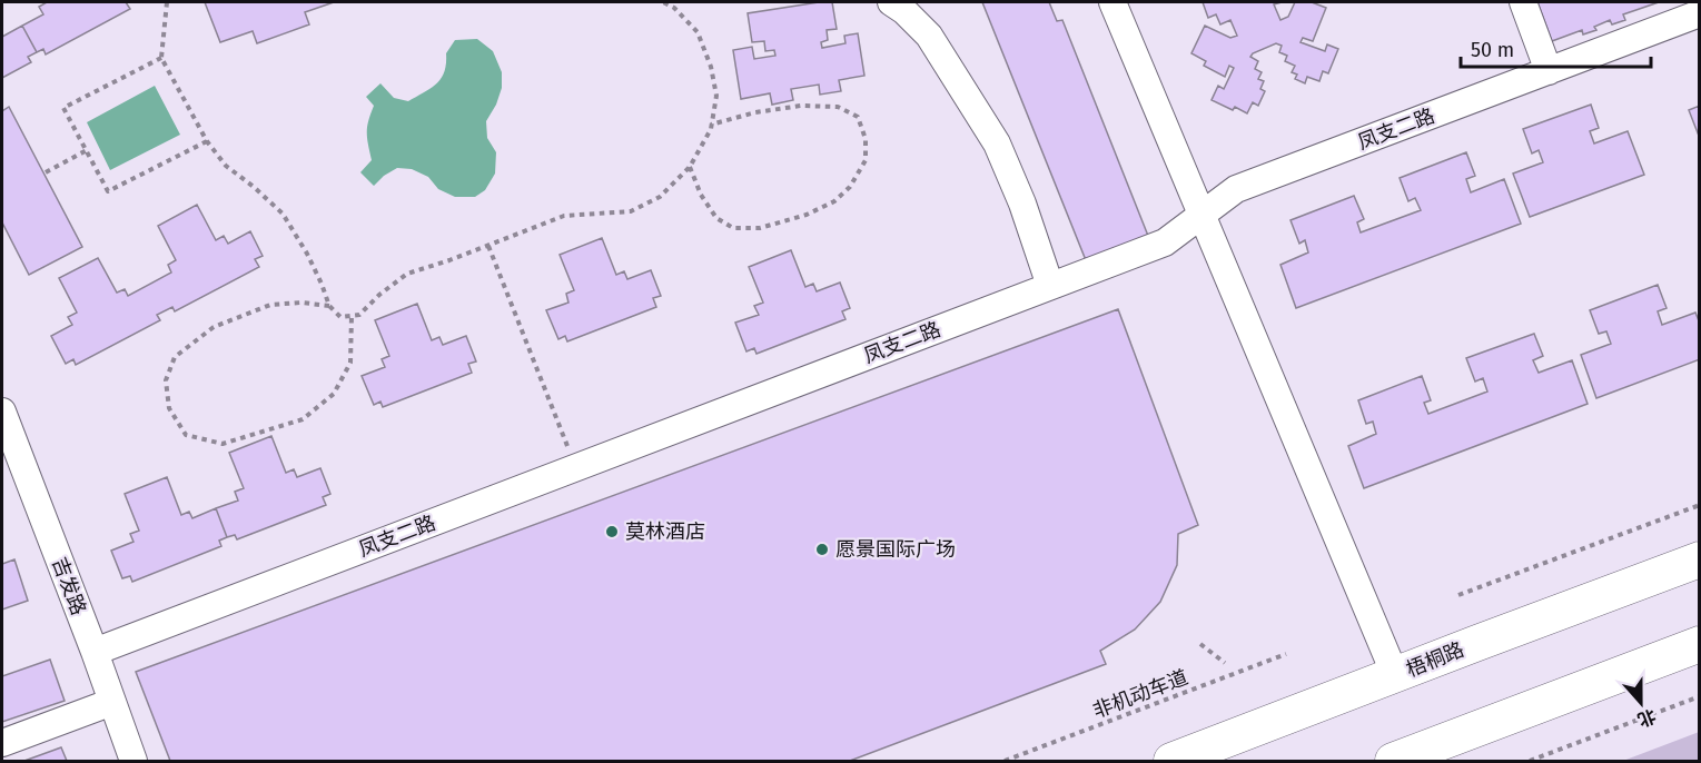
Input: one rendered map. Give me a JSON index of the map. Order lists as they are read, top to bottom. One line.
{"streets":{"main road":["梧桐路"],"street":["凤支二路","吉发路"],"path":["非机动车道"]},"crossings":[["凤支二路","吉发路"]],"places":["莫林酒店","愿景国际广场"],"scale_bar":"50 m","north":"bottom"}
